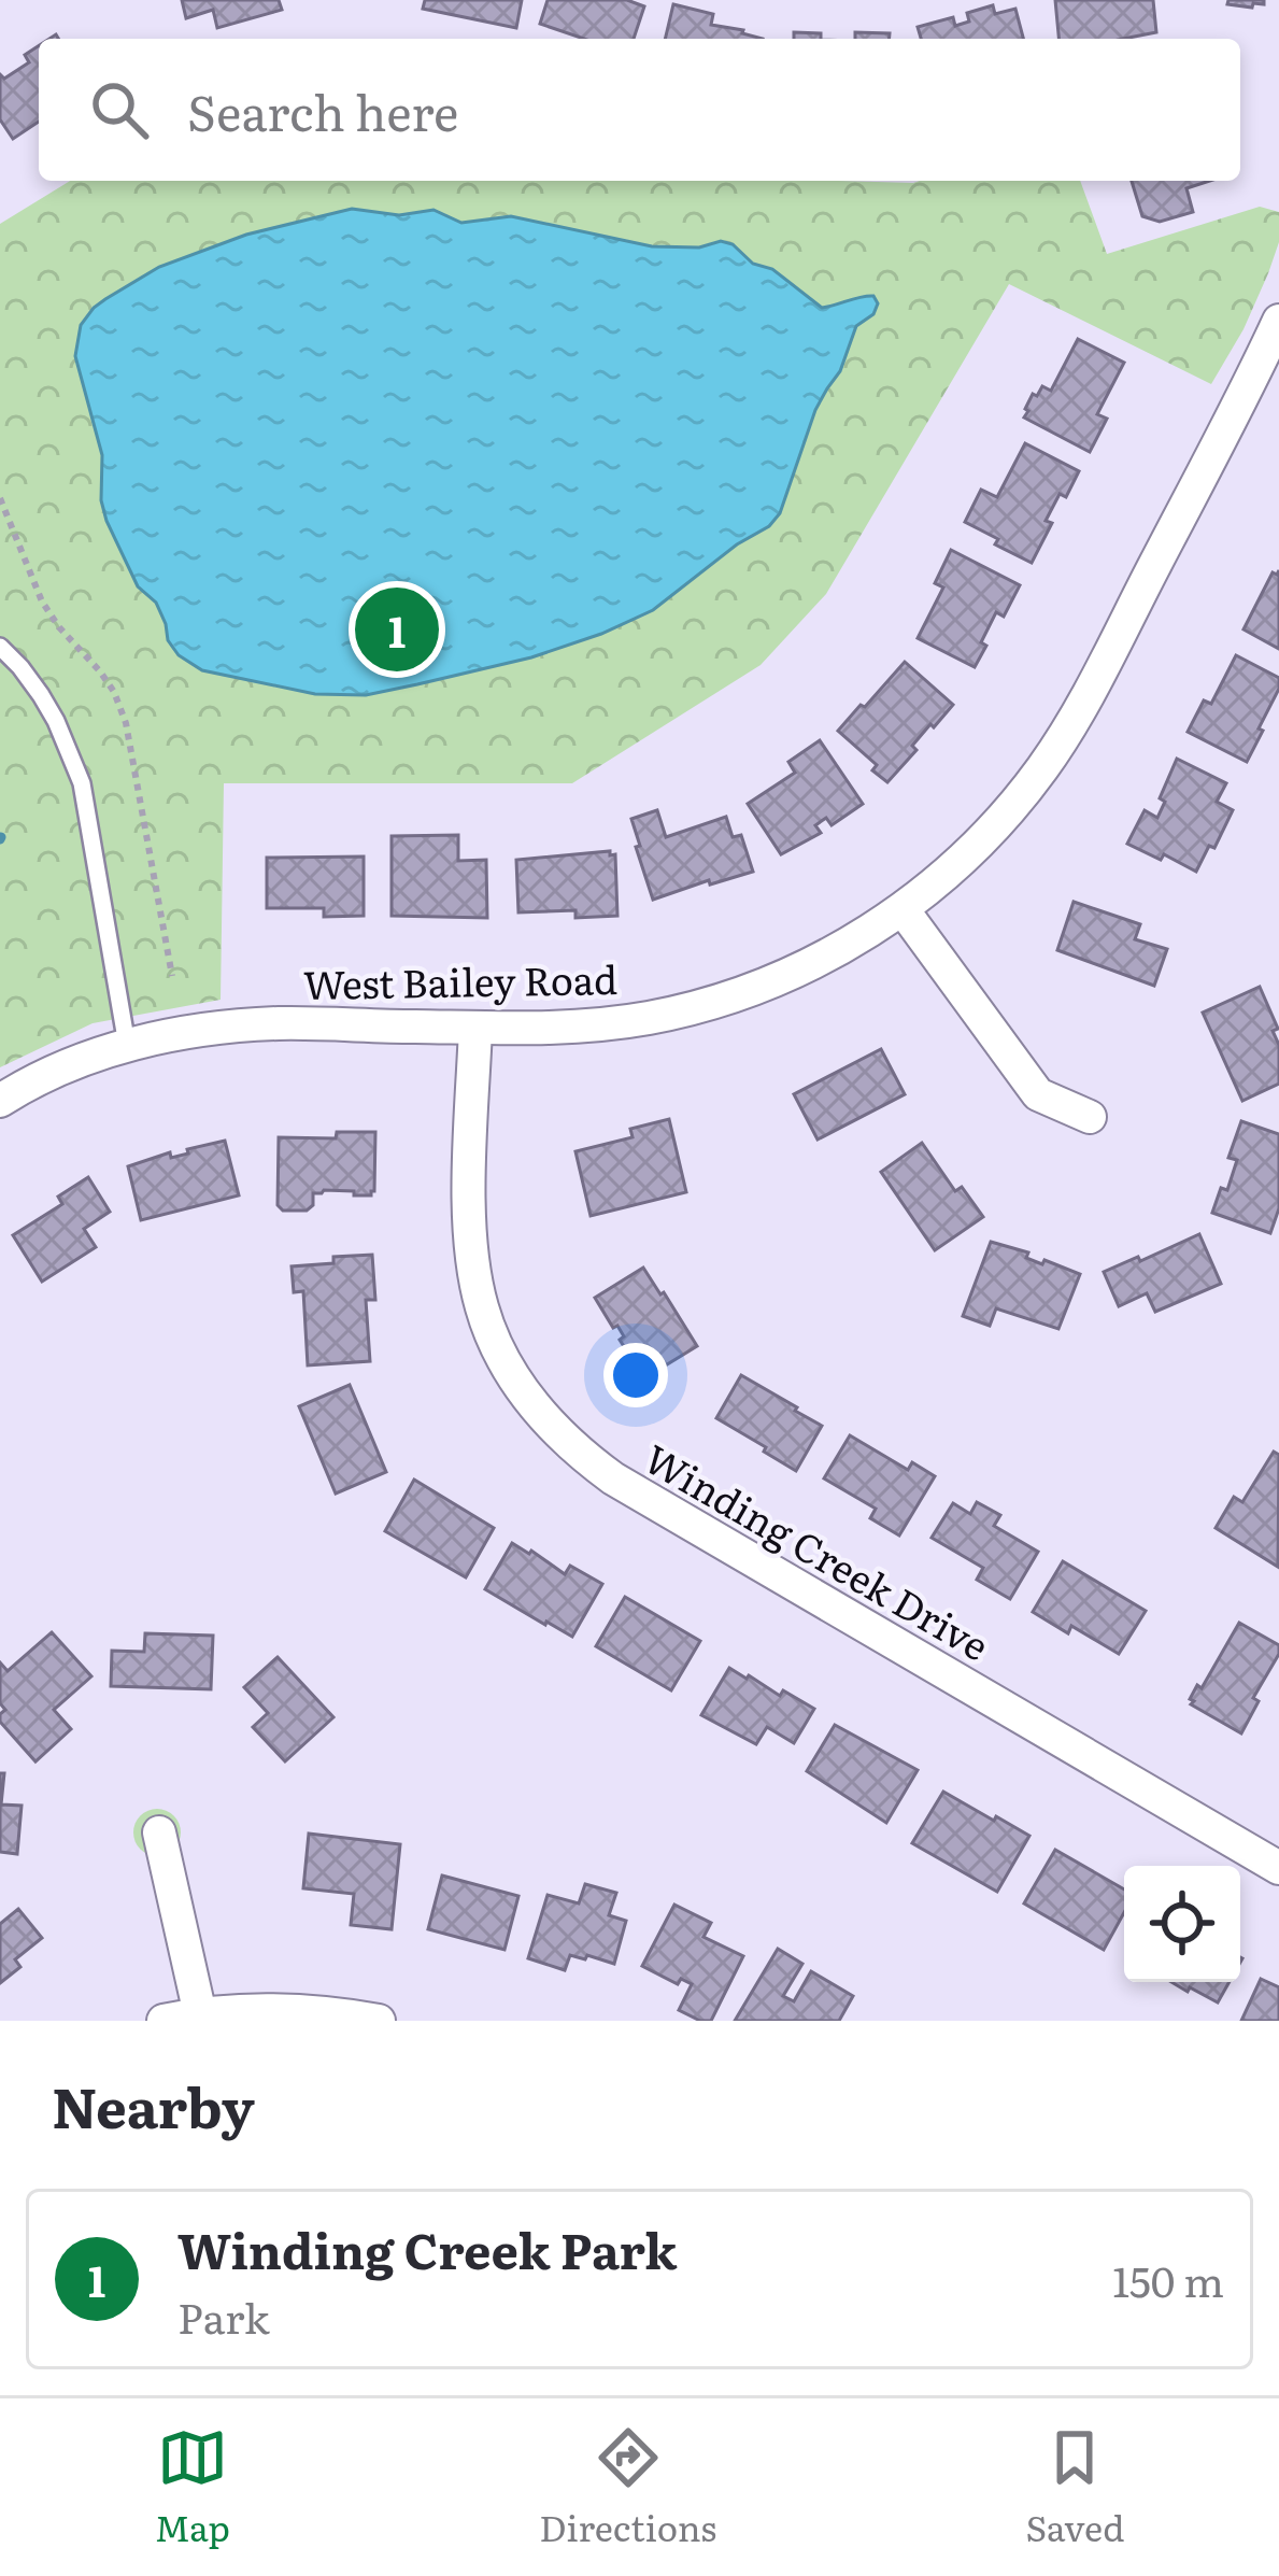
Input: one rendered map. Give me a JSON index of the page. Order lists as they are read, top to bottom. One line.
{"streets":{"street":["West Bailey Road","Winding Creek Drive"]},"crossings":[["West Bailey Road","Winding Creek Drive"]],"page":{"search":"Search here","pins":"1","heading":"Nearby","list":[{"mark":"1","name":"Winding Creek Park","note":"Park","value":"150 m"}],"nav":["Map","Directions","Saved"]}}
